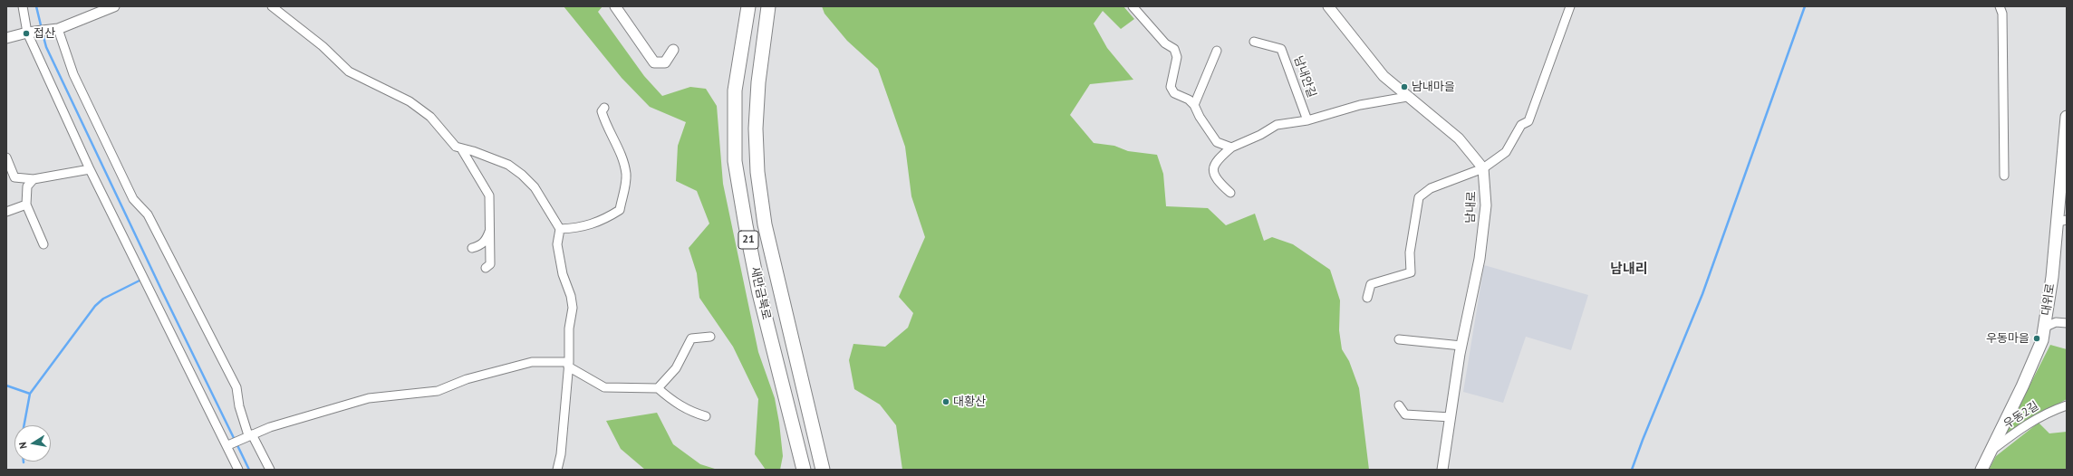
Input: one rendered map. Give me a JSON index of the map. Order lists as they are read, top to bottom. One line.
{"streets":{"highway":["21","새만금북로"],"main road":["대위로"],"street":["남내안길","남내로","우동2길"]},"crossings":[["대위로","우동2길"]],"districts":["남내리"],"places":["접산","남내마을","우동마을","대황산"],"north":"left"}
